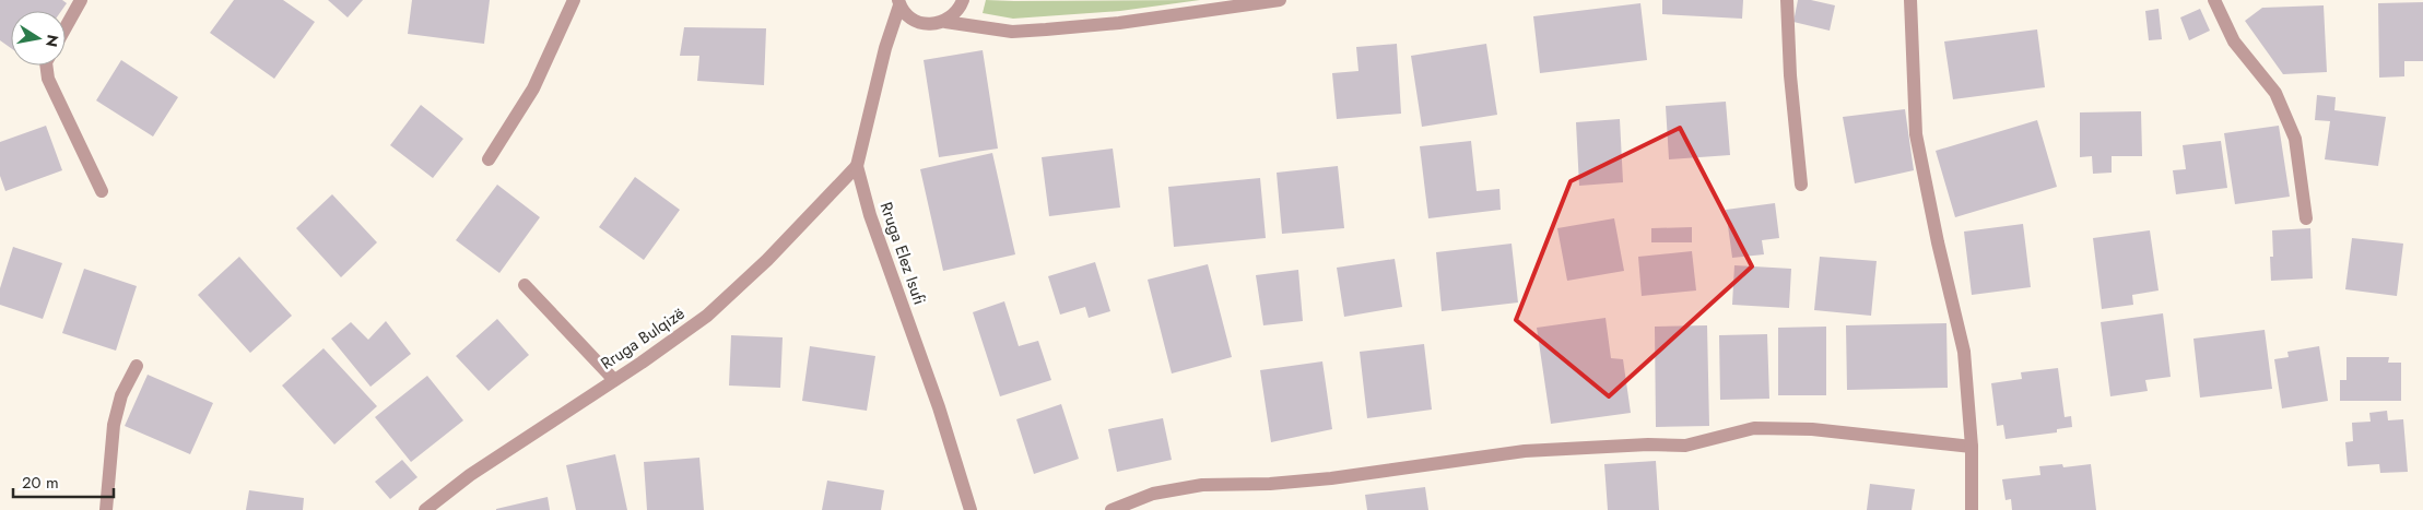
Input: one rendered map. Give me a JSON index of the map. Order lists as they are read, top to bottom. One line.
{"streets":{"street":["Rruga Elez Isufi","Rruga Bulqizë"]},"crossings":[["Rruga Elez Isufi","Rruga Bulqizë"]],"scale_bar":"20 m","north":"right"}
